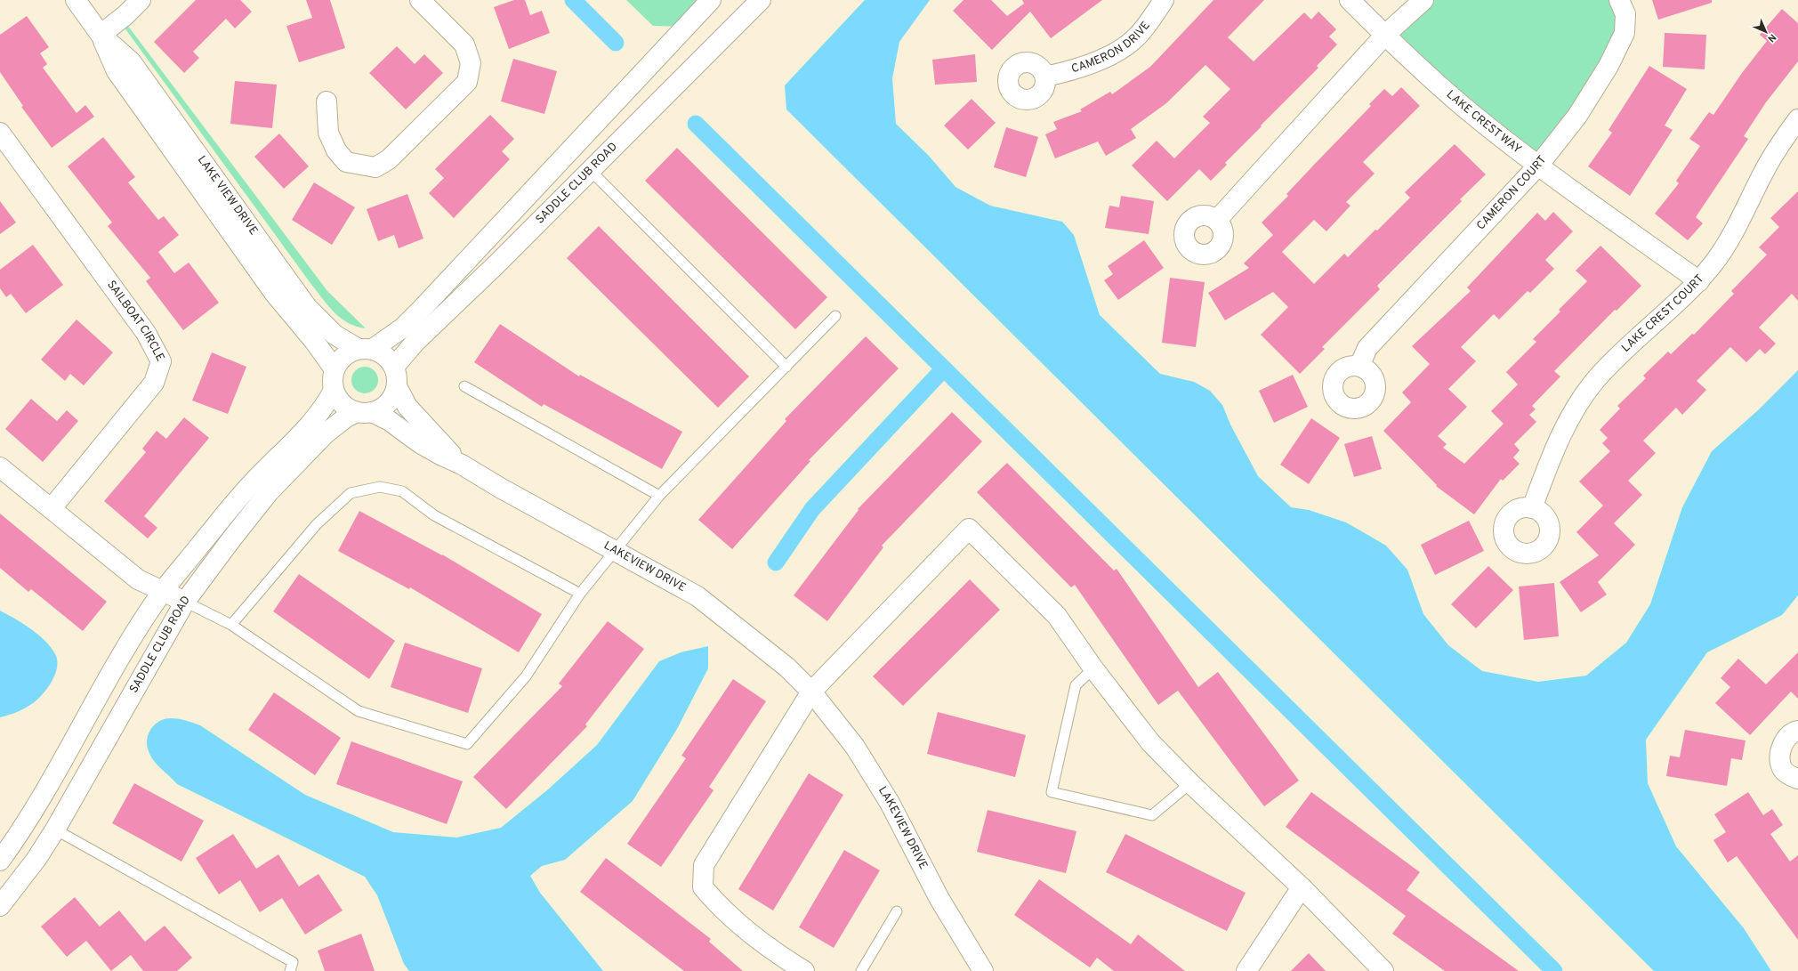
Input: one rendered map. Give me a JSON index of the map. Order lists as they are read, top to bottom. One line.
{"streets":{"street":["CAMERON DRIVE","LAKE CREST WAY","SADDLE CLUB ROAD","CAMERON COURT","LAKE VIEW DRIVE","LAKE CREST COURT","SAILBOAT CIRCLE","LAKEVIEW DRIVE"]},"crossings":[["LAKE CREST WAY","CAMERON COURT"],["LAKE CREST WAY","LAKE CREST COURT"],["SADDLE CLUB ROAD","LAKE VIEW DRIVE"],["SADDLE CLUB ROAD","LAKEVIEW DRIVE"],["LAKE VIEW DRIVE","LAKEVIEW DRIVE"]],"north":"bottom right"}
